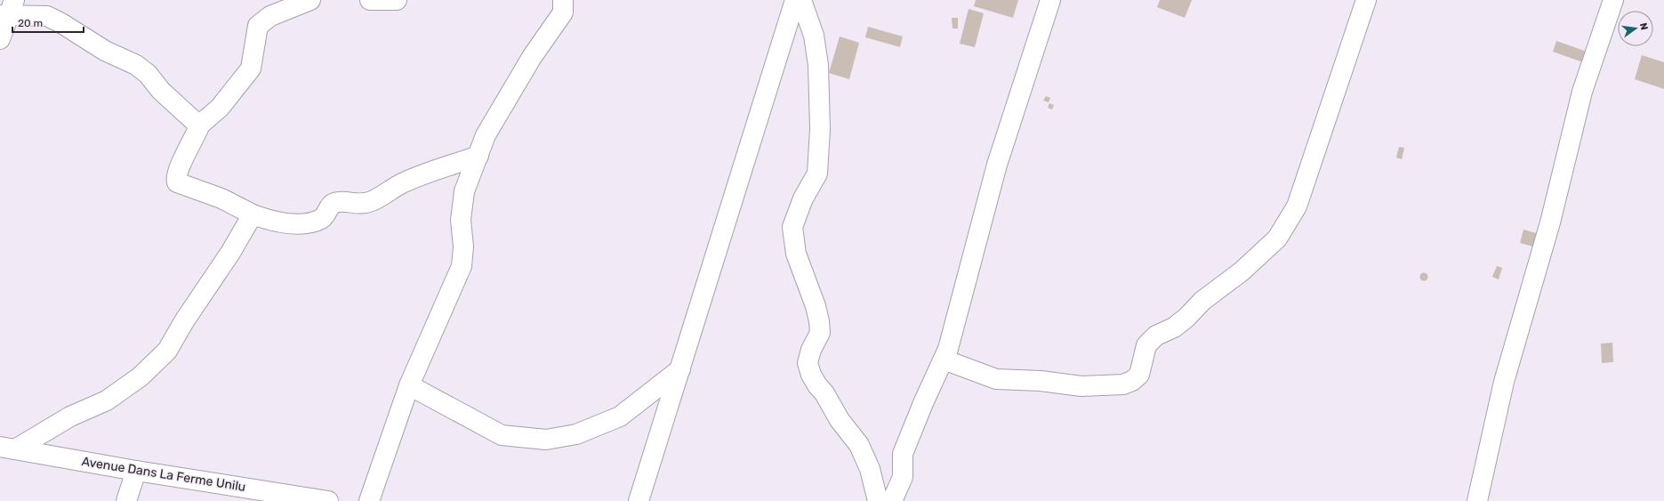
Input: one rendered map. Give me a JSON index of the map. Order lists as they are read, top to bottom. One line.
{"streets":{"street":["Avenue Dans La Ferme Unilu"]},"scale_bar":"20 m","north":"right"}
